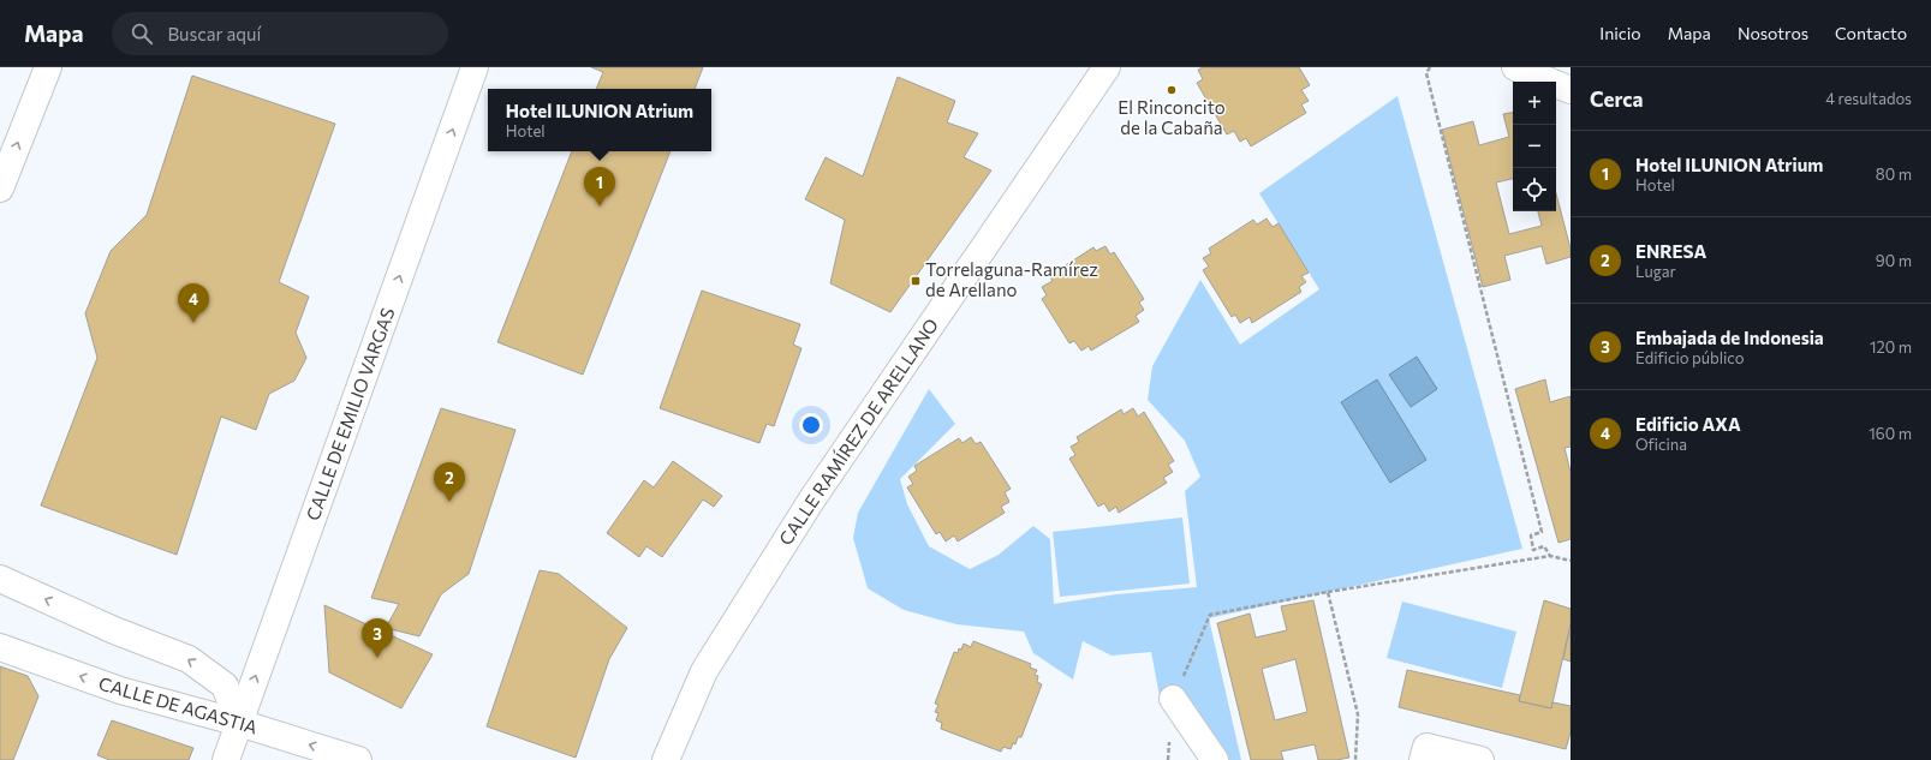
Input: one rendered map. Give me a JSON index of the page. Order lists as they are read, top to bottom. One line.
{"streets":{"main road":["CALLE DE EMILIO VARGAS","CALLE RAMÍREZ DE ARELLANO","CALLE DE AGASTIA"]},"crossings":[["CALLE DE EMILIO VARGAS","CALLE DE AGASTIA"]],"one_way":["CALLE DE EMILIO VARGAS"],"places":{"other":["El Rinconcito de la Cabaña"],"transit":["Torrelaguna-Ramírez de Arellano"]},"page":{"header":"Mapa","search":"Buscar aquí","nav":["Inicio","Mapa","Nosotros","Contacto"],"heading":["Cerca","4 resultados"],"map_buttons":["+","−"],"popup":["Hotel ILUNION Atrium","Hotel"],"list":[{"mark":"1","name":"Hotel ILUNION Atrium","note":"Hotel","value":"80 m"},{"mark":"2","name":"ENRESA","note":"Lugar","value":"90 m"},{"mark":"3","name":"Embajada de Indonesia","note":"Edificio público","value":"120 m"},{"mark":"4","name":"Edificio AXA","note":"Oficina","value":"160 m"}],"pins":["1","4","2","3"]}}
